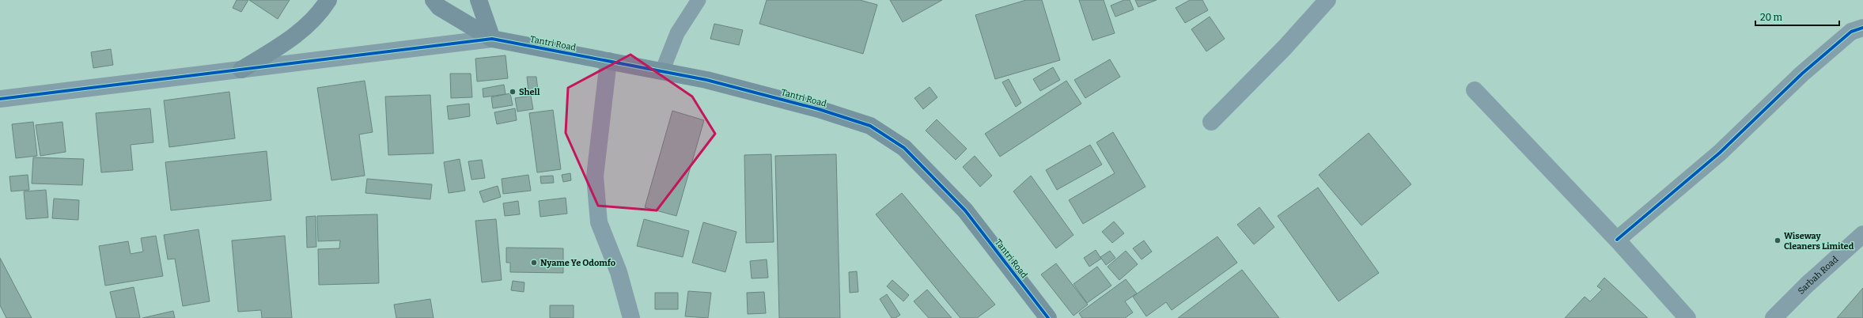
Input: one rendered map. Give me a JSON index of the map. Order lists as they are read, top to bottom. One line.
{"streets":{"street":["Tantri Road","Sarbah Road"]},"places":["Shell","Wiseway Cleaners Limited","Nyame Ye Odomfo"],"scale_bar":"20 m"}
